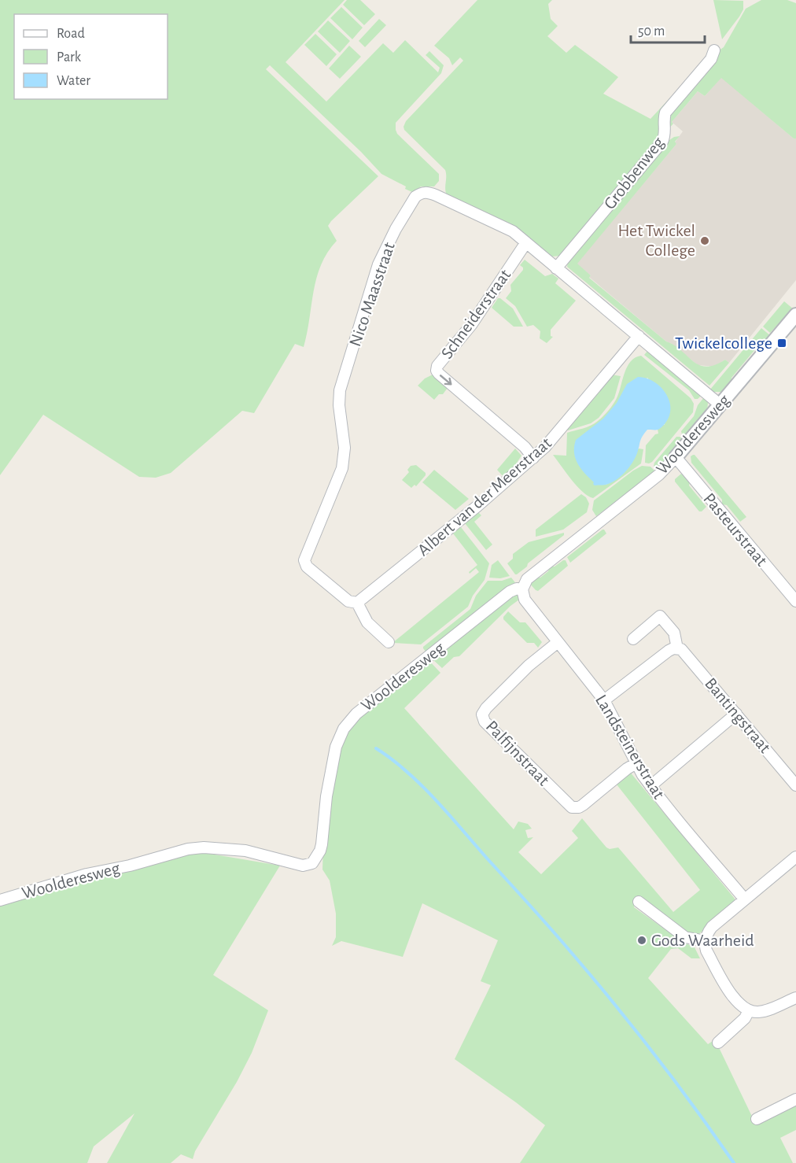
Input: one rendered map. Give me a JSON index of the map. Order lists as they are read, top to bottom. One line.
{"streets":{"street":["Grobbenweg","Nico Maasstraat","Schneiderstraat","Woolderesweg","Albert van der Meerstraat","Pasteurstraat","Bantingstraat","Landsteinerstraat","Palfijnstraat"]},"crossings":[["Grobbenweg","Nico Maasstraat"],["Nico Maasstraat","Schneiderstraat"],["Nico Maasstraat","Woolderesweg"],["Nico Maasstraat","Albert van der Meerstraat"],["Schneiderstraat","Albert van der Meerstraat"],["Woolderesweg","Pasteurstraat"],["Woolderesweg","Landsteinerstraat"],["Landsteinerstraat","Palfijnstraat"]],"places":{"other":["Het Twickel College","Gods Waarheid"],"transit":["Twickelcollege"]},"legend":["Road","Park","Water"],"scale_bar":"50 m"}
